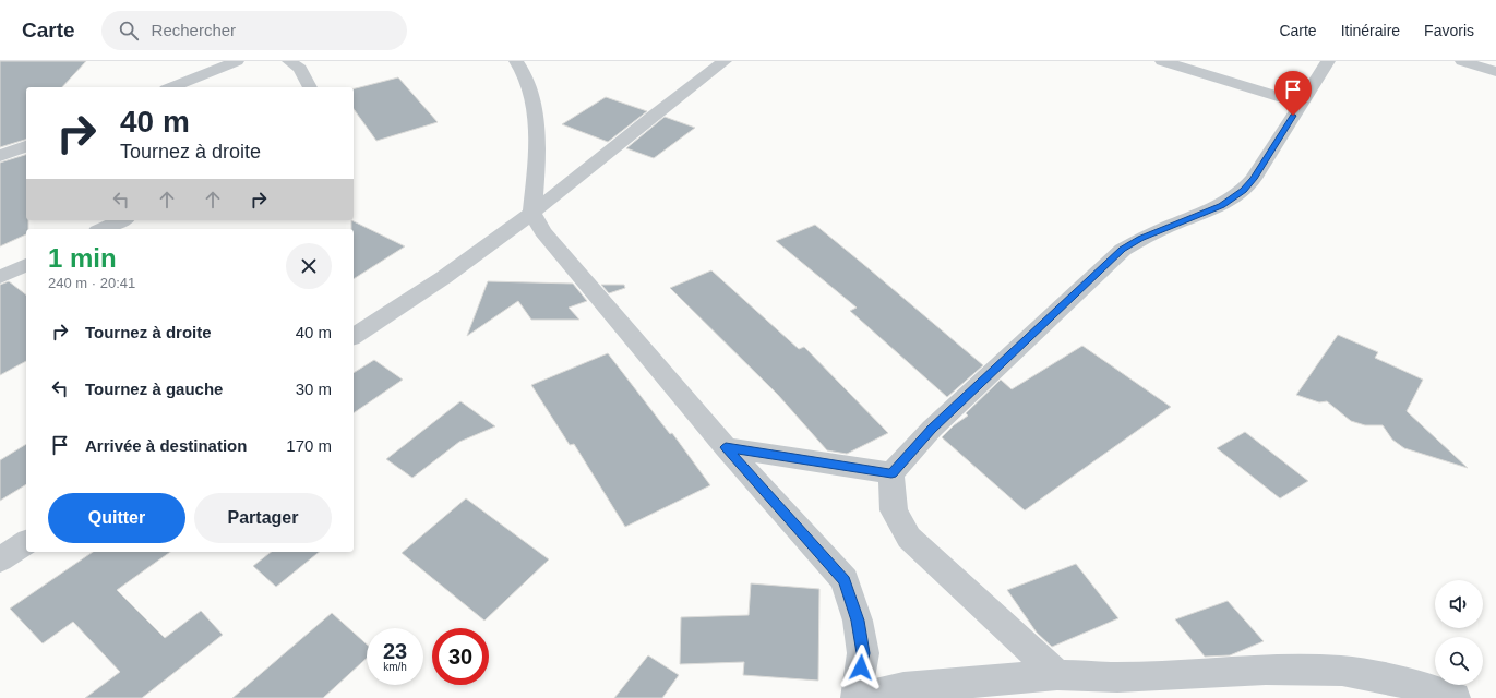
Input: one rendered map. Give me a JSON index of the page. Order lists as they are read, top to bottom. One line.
{"page":{"header":"Carte","search":"Rechercher","nav":["Carte","Itinéraire","Favoris"],"turn":["40 m","Tournez à droite"],"heading":["1 min","240 m · 20:41"],"list":[{"name":"Tournez à droite","value":"40 m"},{"name":"Tournez à gauche","value":"30 m"},{"name":"Arrivée à destination","value":"170 m"}],"buttons":["Quitter","Partager"],"speed":"23 km/h","limit":"30"}}
